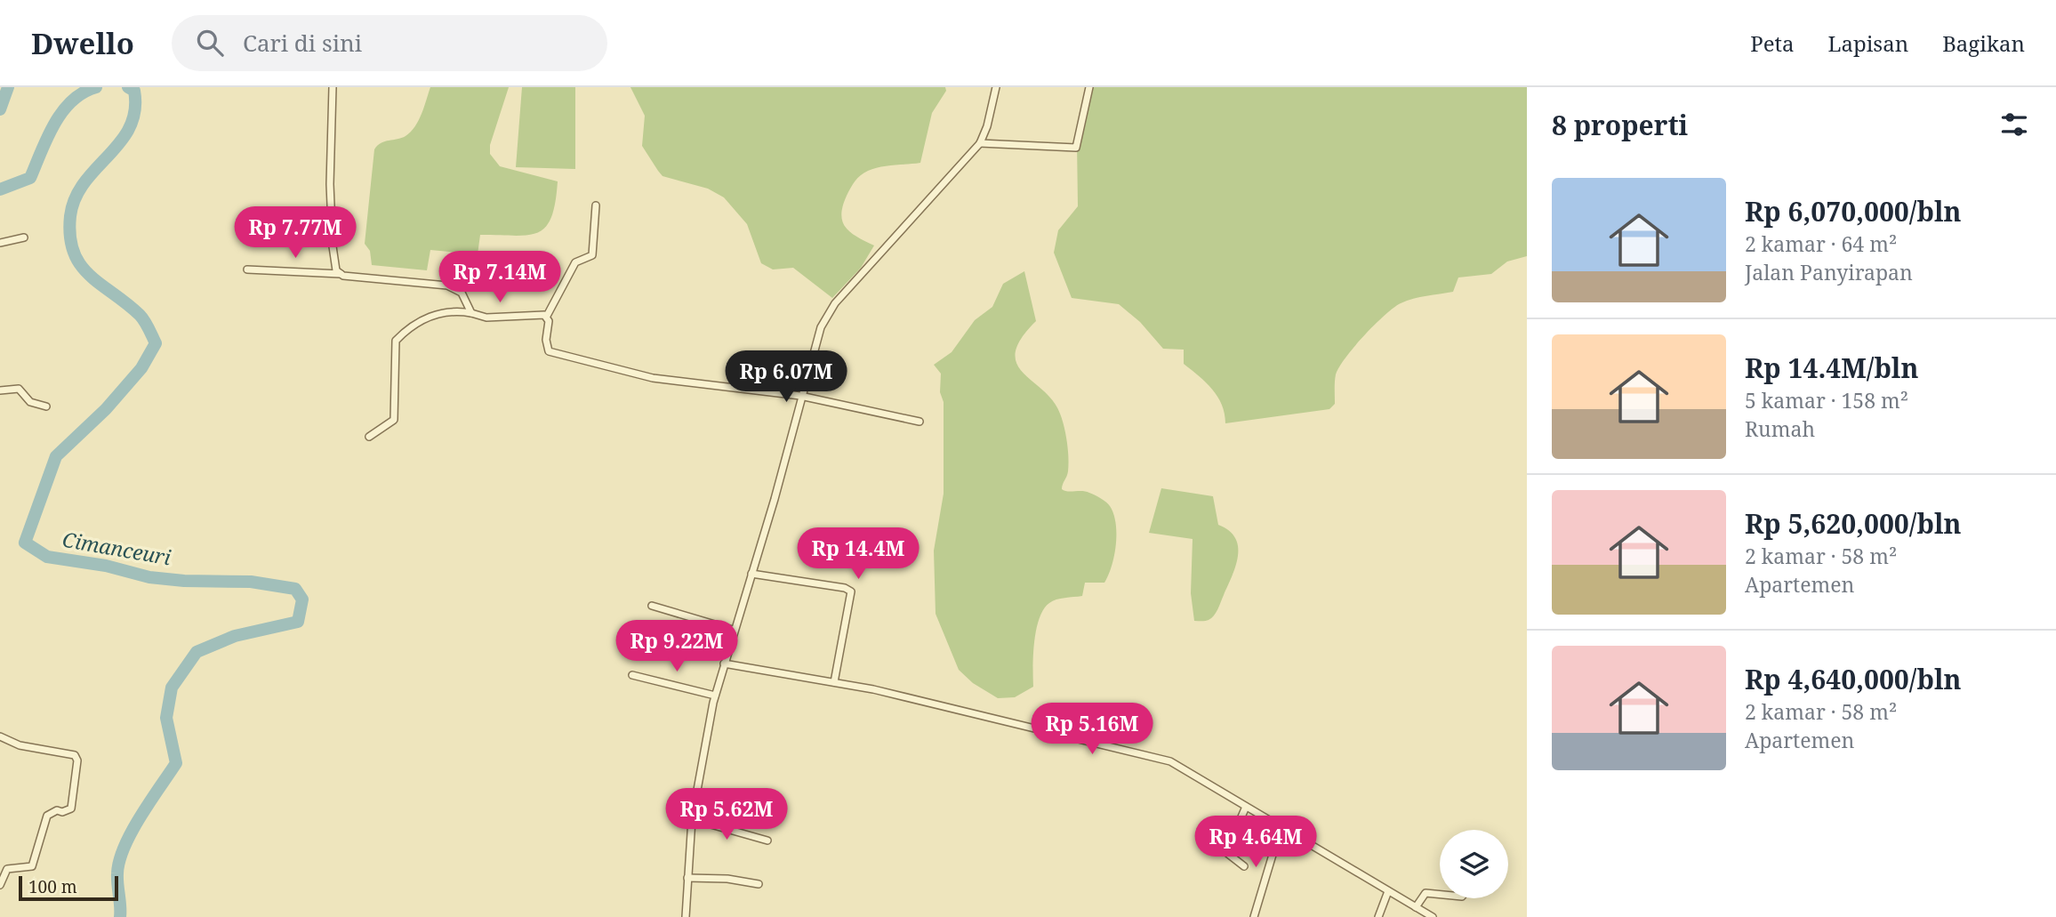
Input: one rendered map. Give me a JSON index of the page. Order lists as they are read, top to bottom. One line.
{"water":["Cimanceuri"],"scale_bar":"100 m","page":{"header":"Dwello","search":"Cari di sini","nav":["Peta","Lapisan","Bagikan"],"heading":"8 properti","list":[{"name":"Rp 6,070,000/bln","note":"2 kamar · 64 m² · Jalan Panyirapan"},{"name":"Rp 14.4M/bln","note":"5 kamar · 158 m² · Rumah"},{"name":"Rp 5,620,000/bln","note":"2 kamar · 58 m² · Apartemen"},{"name":"Rp 4,640,000/bln","note":"2 kamar · 58 m² · Apartemen"}],"price":["Rp 7.77M","Rp 7.14M","Rp 6.07M","Rp 14.4M","Rp 9.22M","Rp 5.16M","Rp 5.62M","Rp 4.64M"],"scale":"100 m"}}
